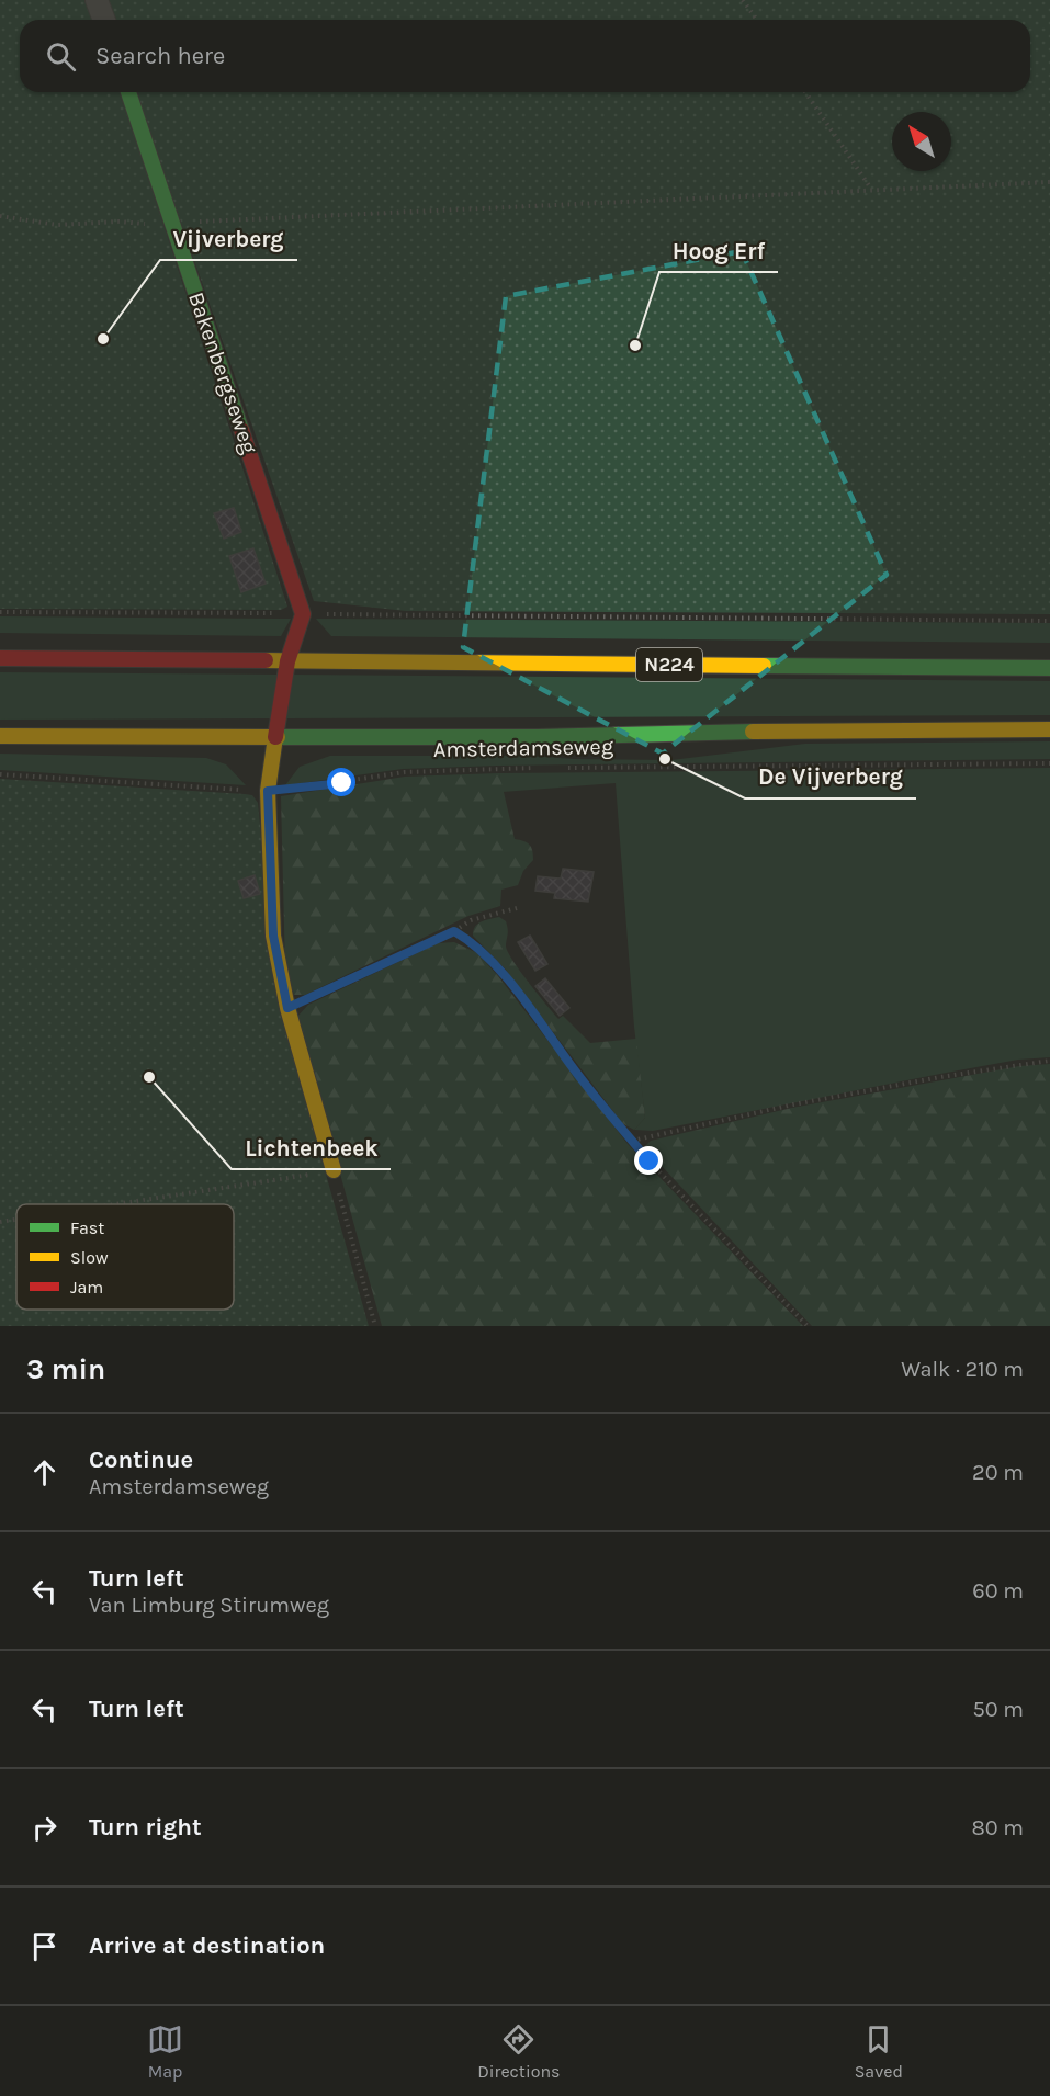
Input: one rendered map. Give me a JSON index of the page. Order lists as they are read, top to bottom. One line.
{"streets":{"main road":["Bakenbergseweg","N224","Amsterdamseweg"]},"places":["Vijverberg","Hoog Erf","De Vijverberg","Lichtenbeek"],"legend":["Fast","Slow","Jam"],"north":"top left","page":{"search":"Search here","heading":["3 min","Walk · 210 m"],"list":[["Continue","Amsterdamseweg","20 m"],["Turn left","Van Limburg Stirumweg","60 m"],["Turn left","50 m"],["Turn right","80 m"],"Arrive at destination"],"nav":["Map","Directions","Saved"]}}
